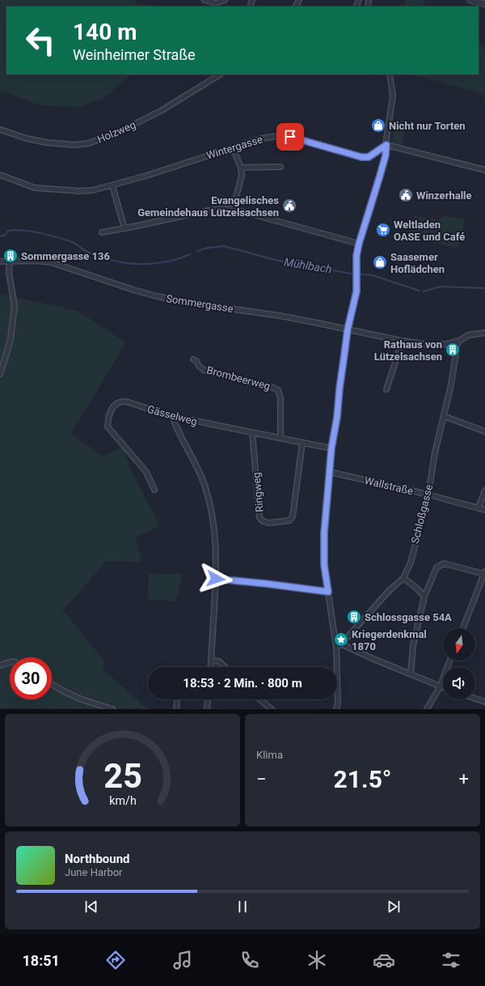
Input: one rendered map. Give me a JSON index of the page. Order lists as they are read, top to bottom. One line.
{"streets":{"street":["Holzweg","Wintergasse","Sommergasse","Brombeerweg","Gässelweg","Wallstraße","Ringweg","Schloßgasse"]},"crossings":[["Brombeerweg","Gässelweg"],["Gässelweg","Ringweg"],["Wallstraße","Schloßgasse"]],"water":["Mühlbach"],"places":{"shop":["Nicht nur Torten","Saasemer Hoflädchen"],"public building":["Winzerhalle","Evangelisches Gemeindehaus Lützelsachsen"],"supermarket":["Weltladen OASE und Café"],"building":["Sommergasse 136","Rathaus von Lützelsachsen","Schlossgasse 54A"],"place":["Kriegerdenkmal 1870"]},"north":"bottom","page":{"turn":["140 m","Weinheimer Straße"],"limit":"30","trip":"18:53 · 2 Min. · 800 m","tile":"Klima","heat":["−","21.5°","+"],"song":["Northbound","June Harbor"],"tabs":"18:51","gauge":["25","km/h"]}}
